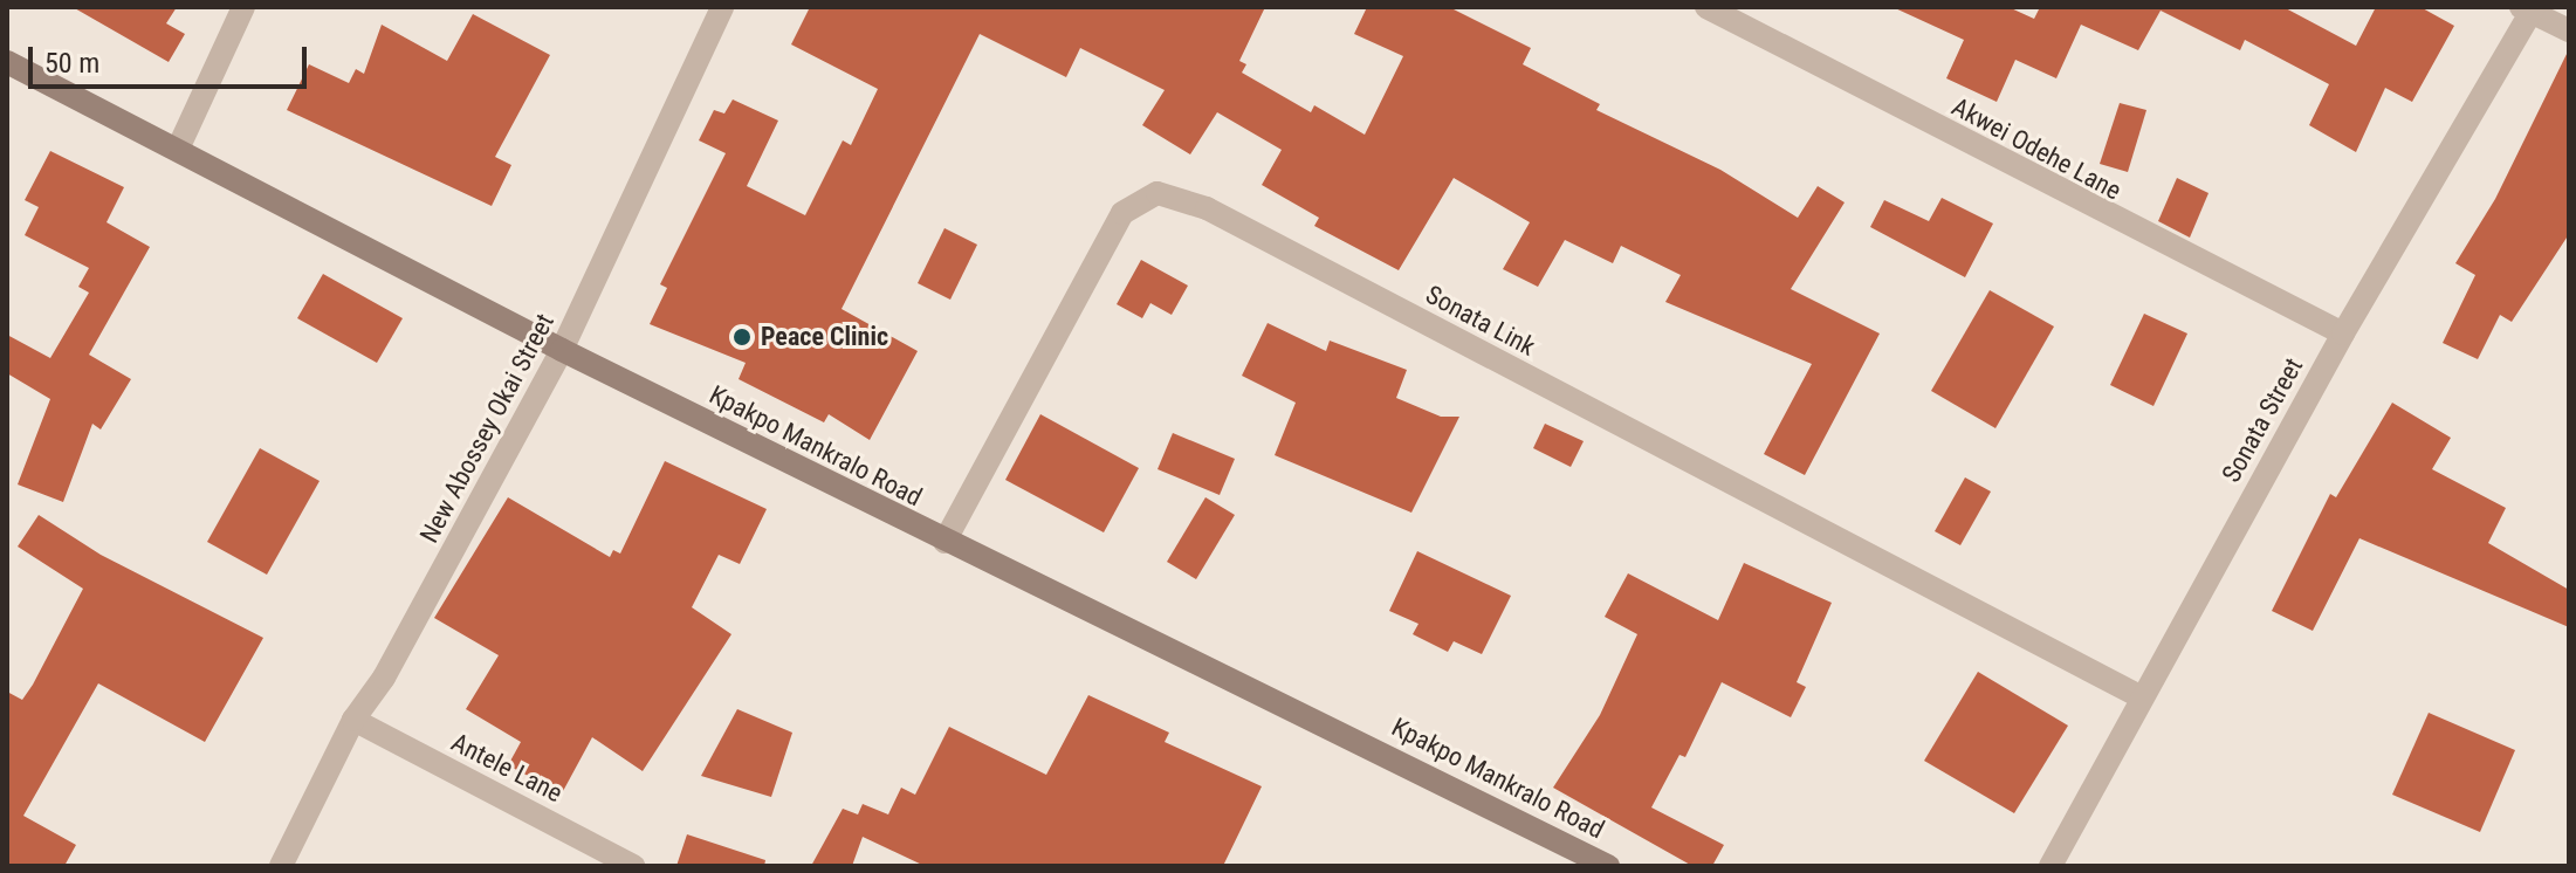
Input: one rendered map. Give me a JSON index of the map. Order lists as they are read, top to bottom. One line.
{"streets":{"street":["Akwei Odehe Lane","Sonata Link","Sonata Street","New Abossey Okai Street","Kpakpo Mankralo Road","Antele Lane"]},"crossings":[["Akwei Odehe Lane","Sonata Street"],["Sonata Link","Sonata Street"],["Sonata Link","Kpakpo Mankralo Road"],["New Abossey Okai Street","Kpakpo Mankralo Road"],["New Abossey Okai Street","Antele Lane"]],"places":["Peace Clinic"],"scale_bar":"50 m"}
